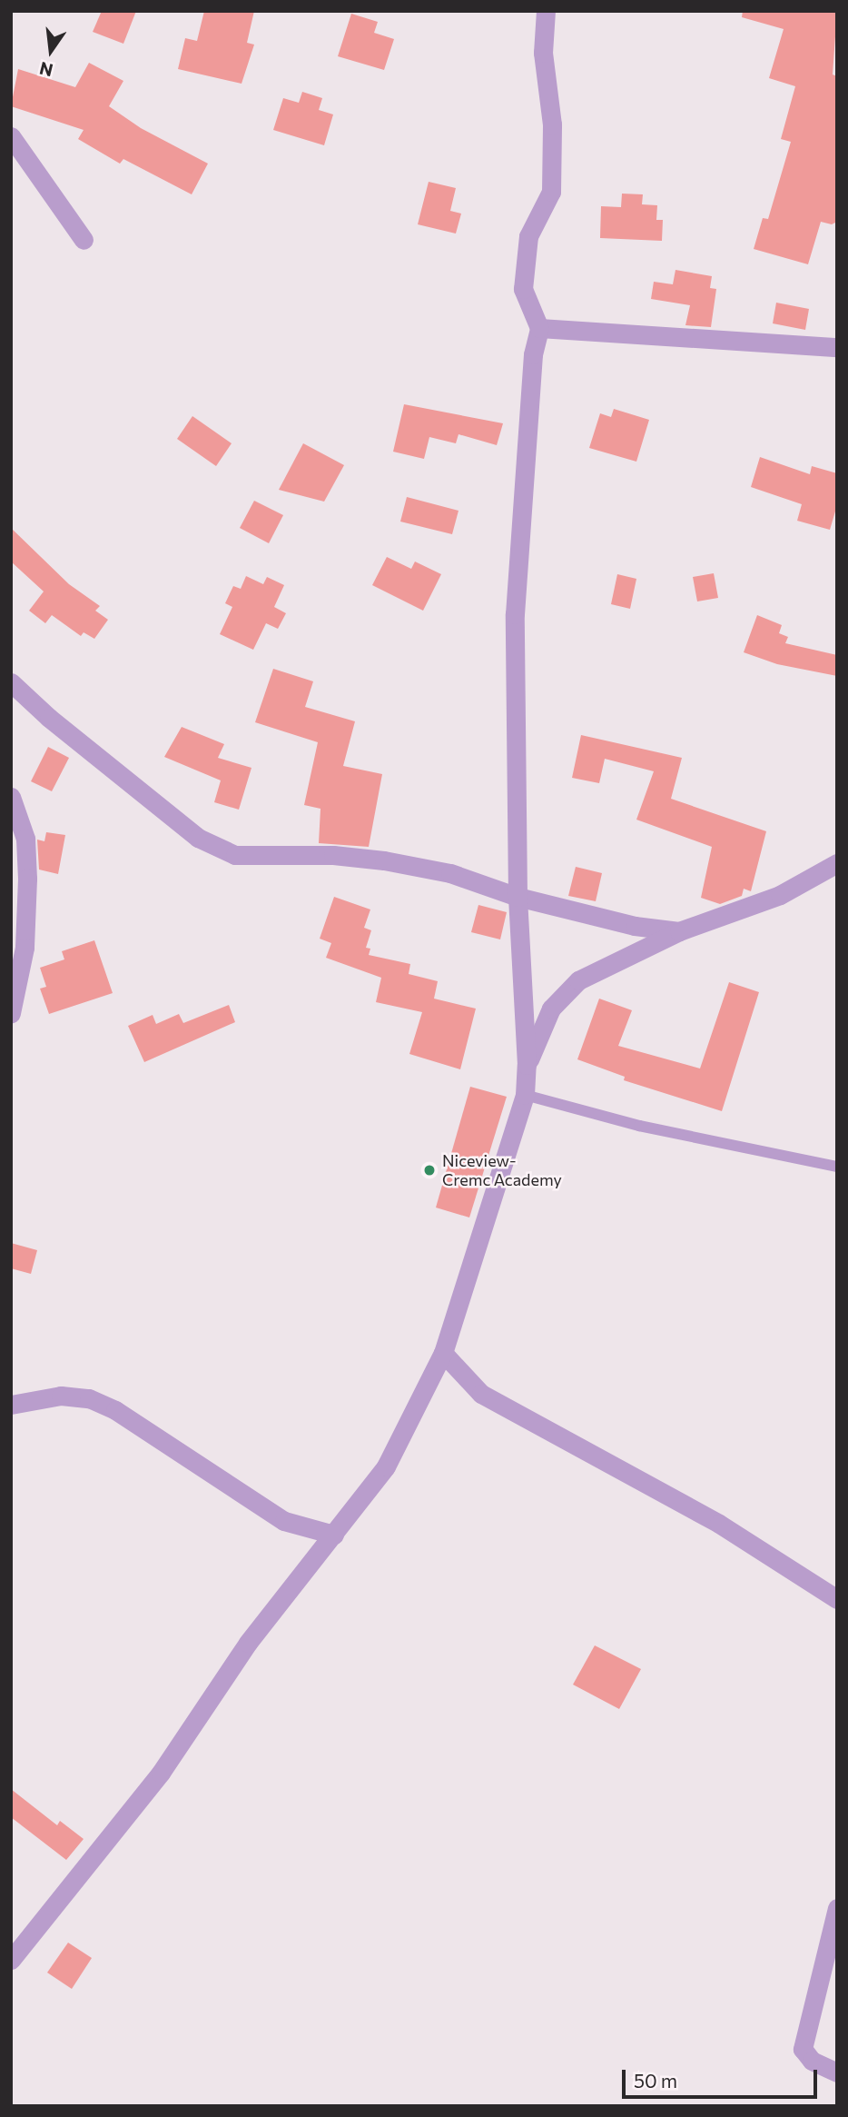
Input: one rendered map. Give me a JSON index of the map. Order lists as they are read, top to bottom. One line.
{"places":["Niceview- Cremc Academy"],"scale_bar":"50 m","north":"bottom"}
